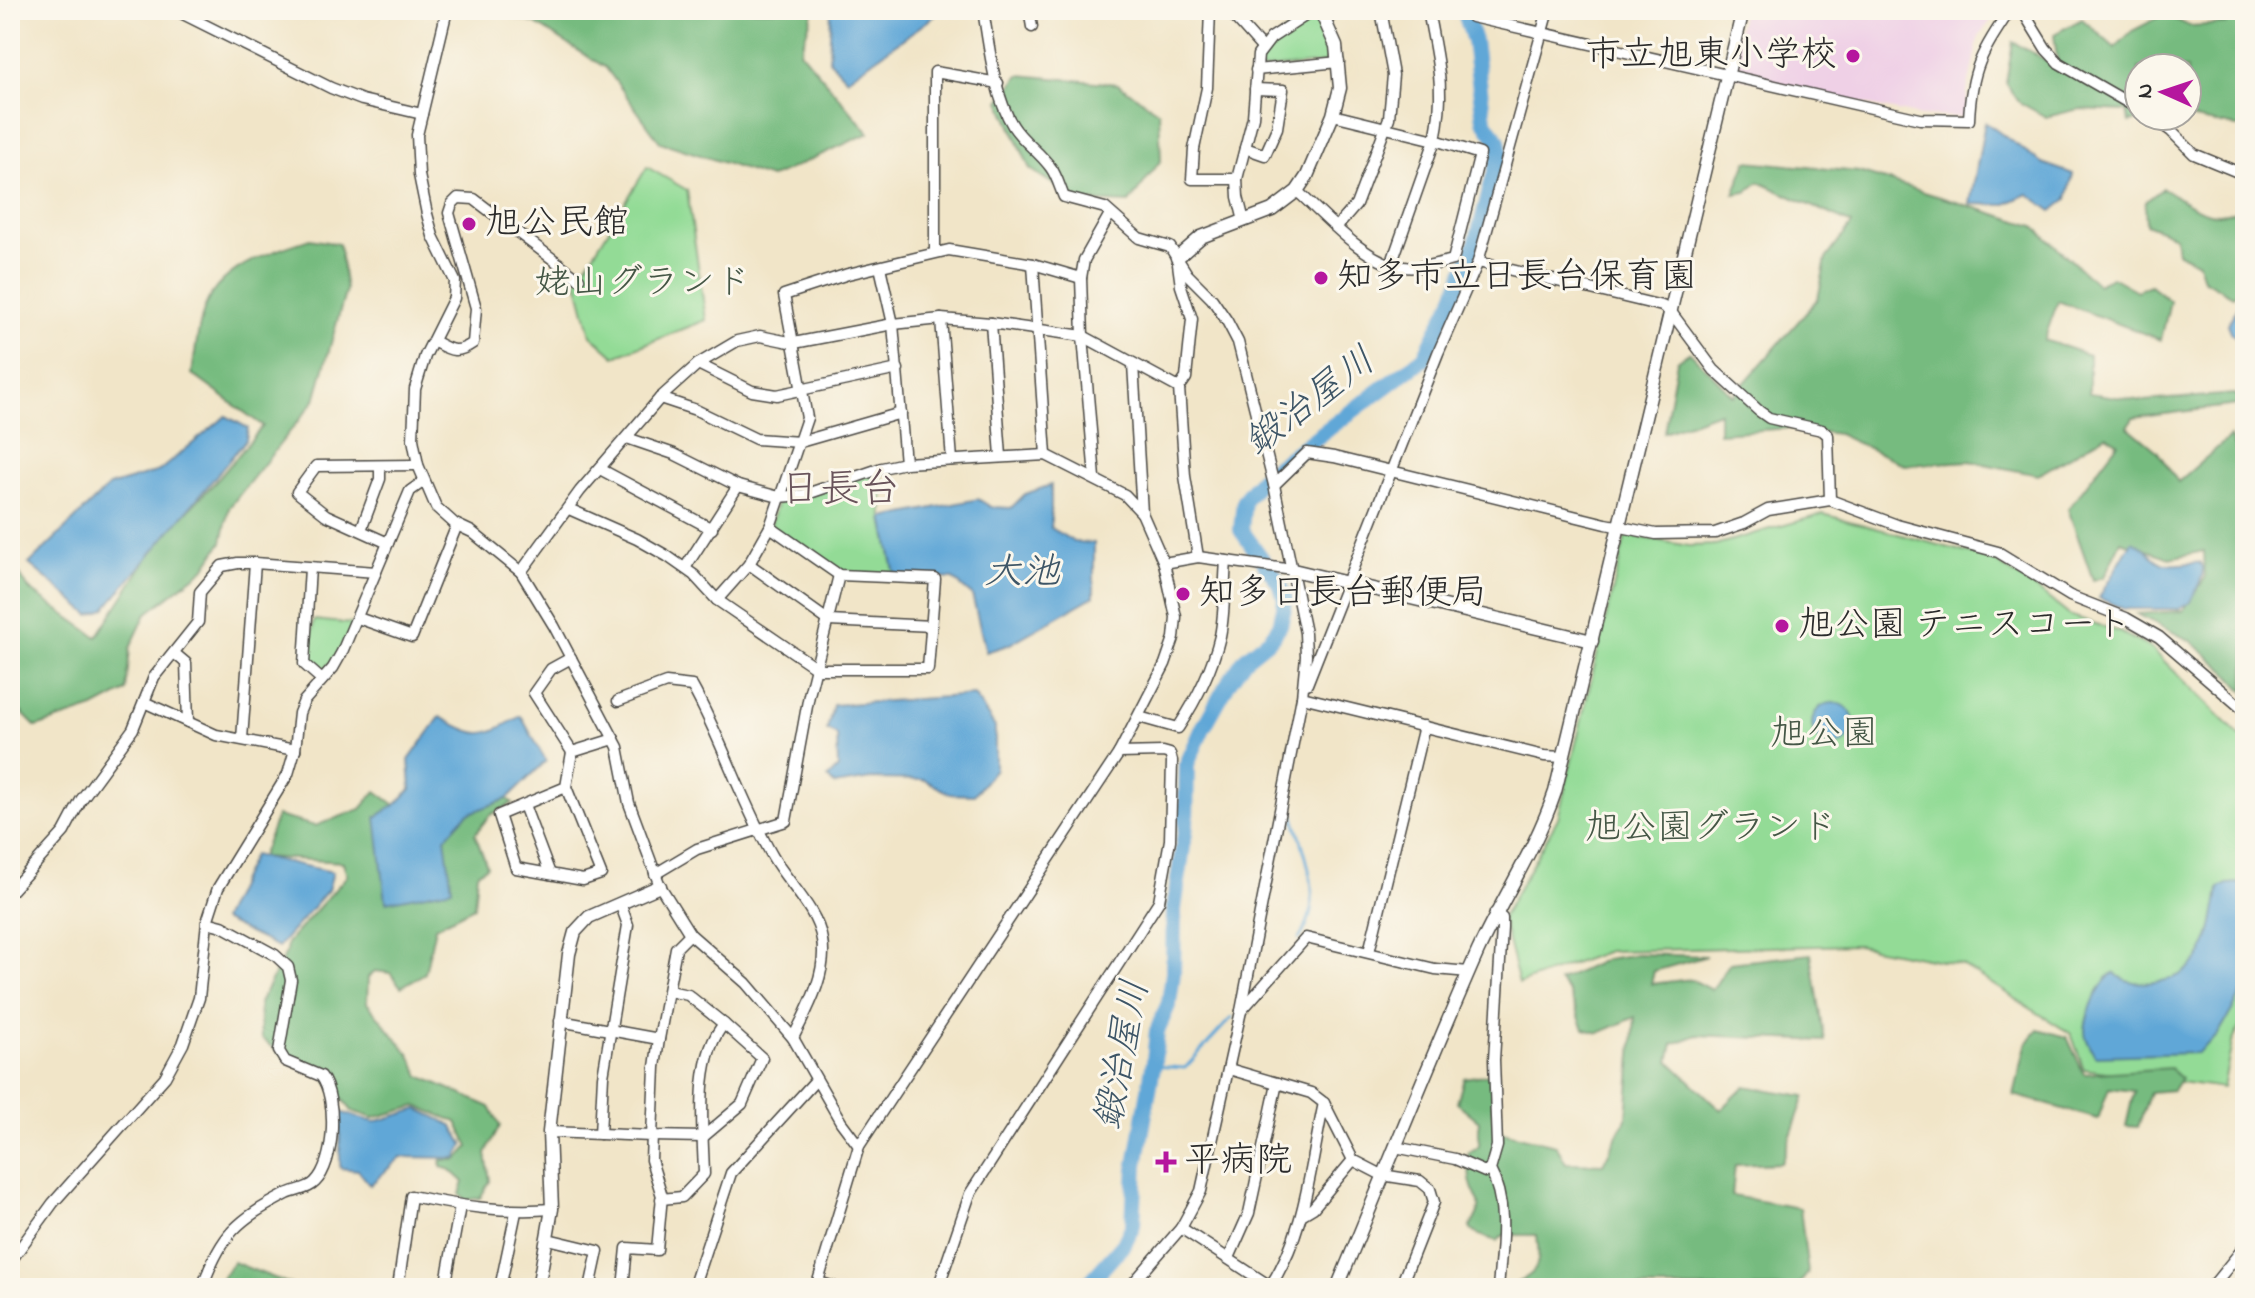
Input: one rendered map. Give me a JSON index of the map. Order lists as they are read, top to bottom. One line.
{"districts":["日長台"],"water":["鍛治屋川","大池"],"parks":["姥山グランド","旭公園","旭公園グランド"],"places":{"other":["市立旭東小学校","旭公民館","知多市立日長台保育園","知多日長台郵便局","旭公園 テニスコート"],"health":["平病院"]},"north":"left"}
